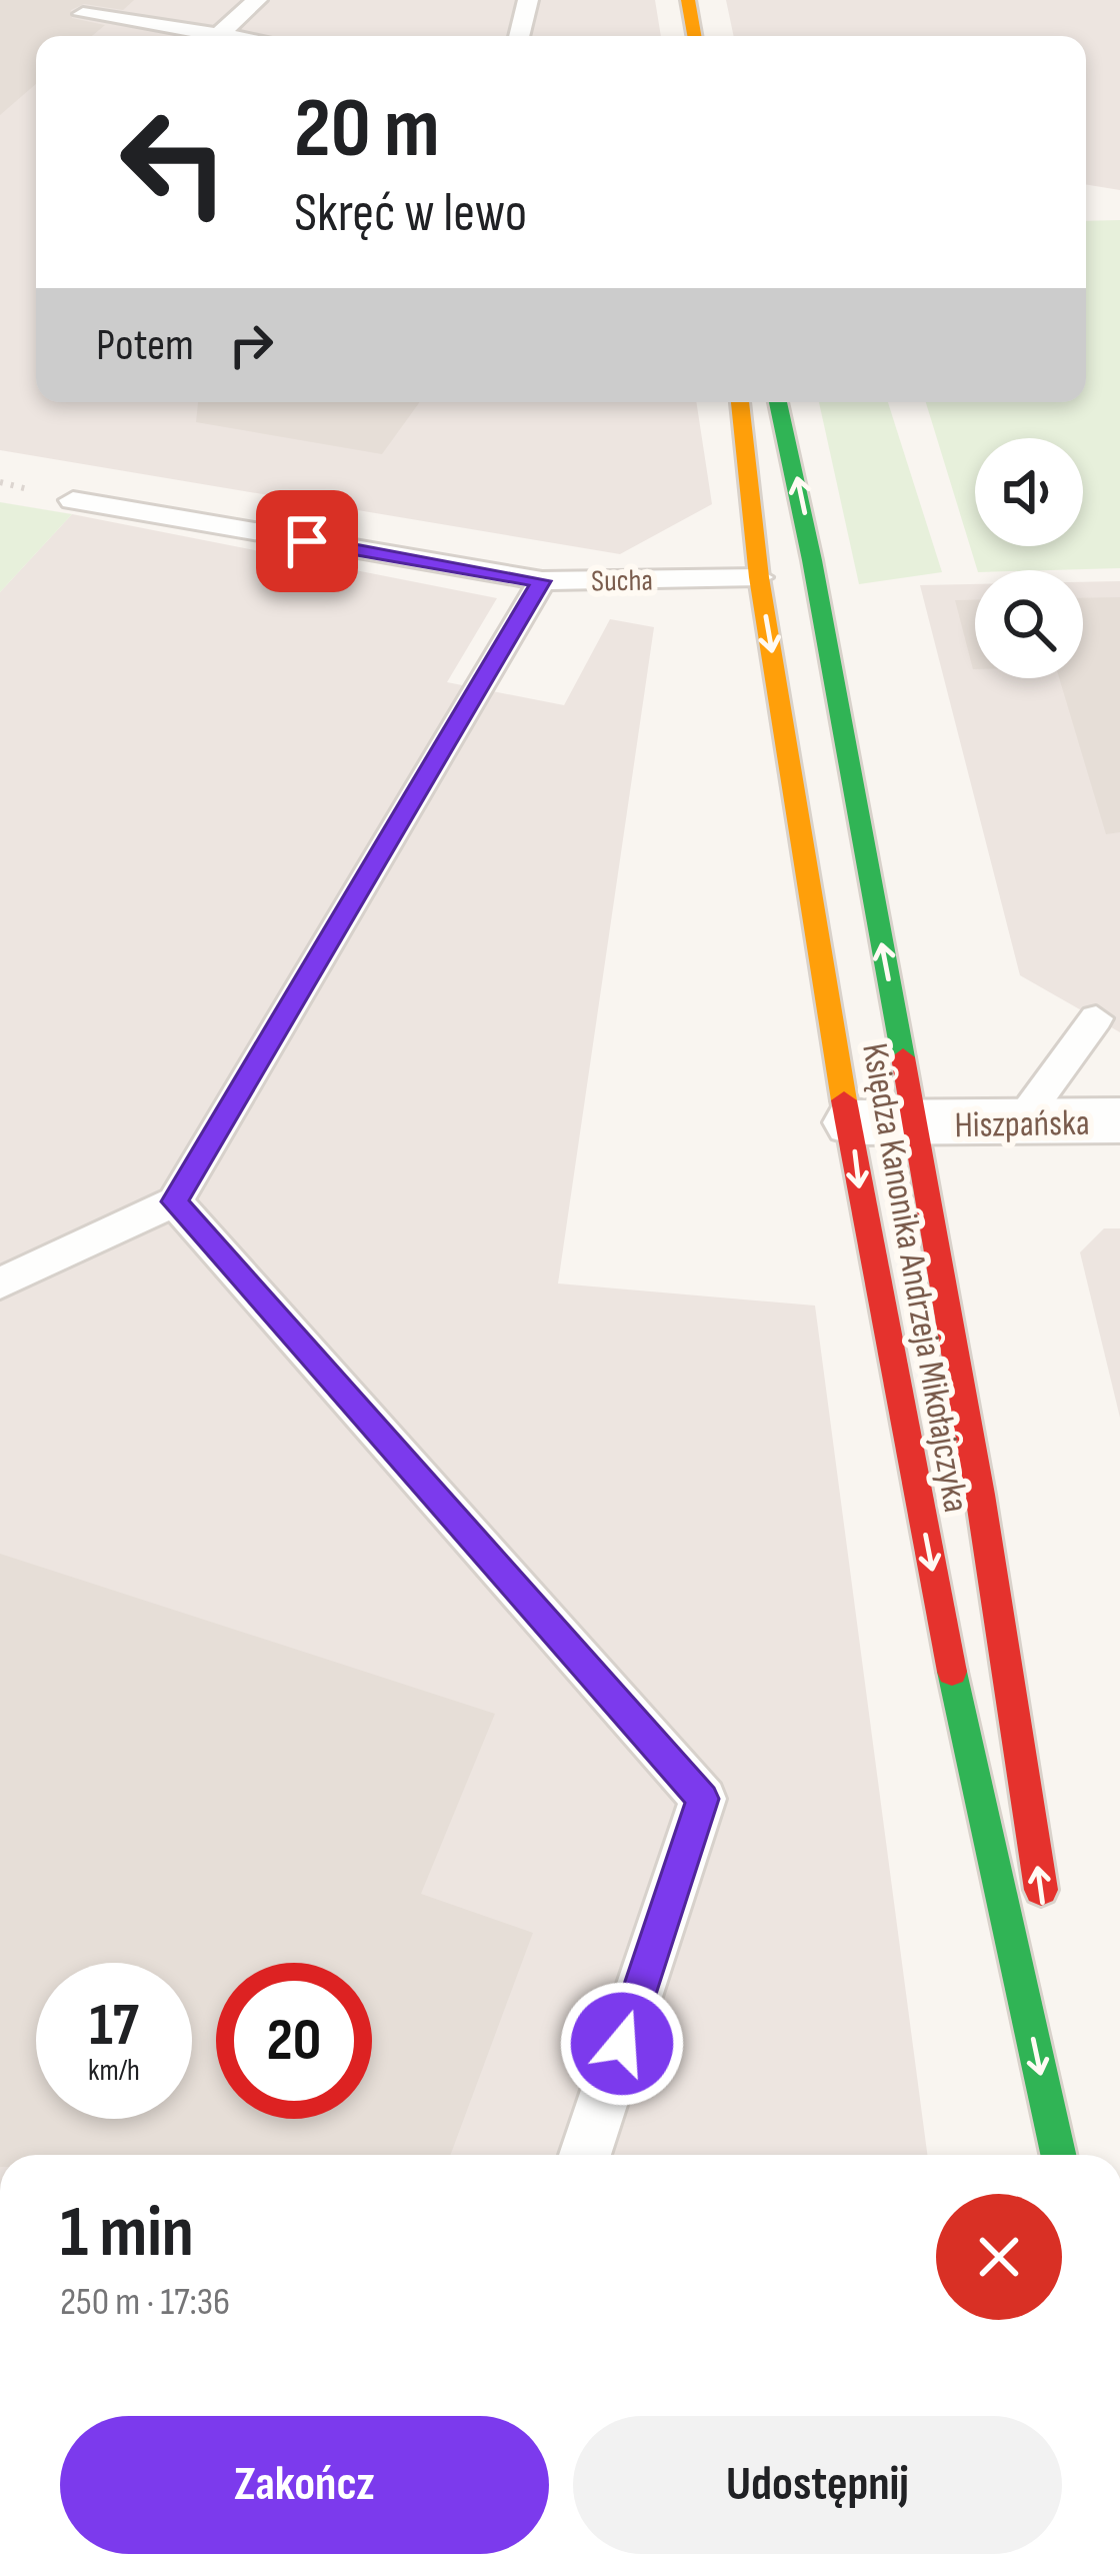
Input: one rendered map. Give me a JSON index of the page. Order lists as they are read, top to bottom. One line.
{"streets":{"main road":["Księdza Kanonika Andrzeja Mikołajczyka"],"street":["Sucha","Hiszpańska"]},"crossings":[["Sucha","Księdza Kanonika Andrzeja Mikołajczyka"],["Hiszpańska","Księdza Kanonika Andrzeja Mikołajczyka"]],"page":{"turn":["20 m","Skręć w lewo"],"then":"Potem","speed":"17 km/h","limit":"20","heading":["1 min","250 m · 17:36"],"buttons":["Zakończ","Udostępnij"]}}
